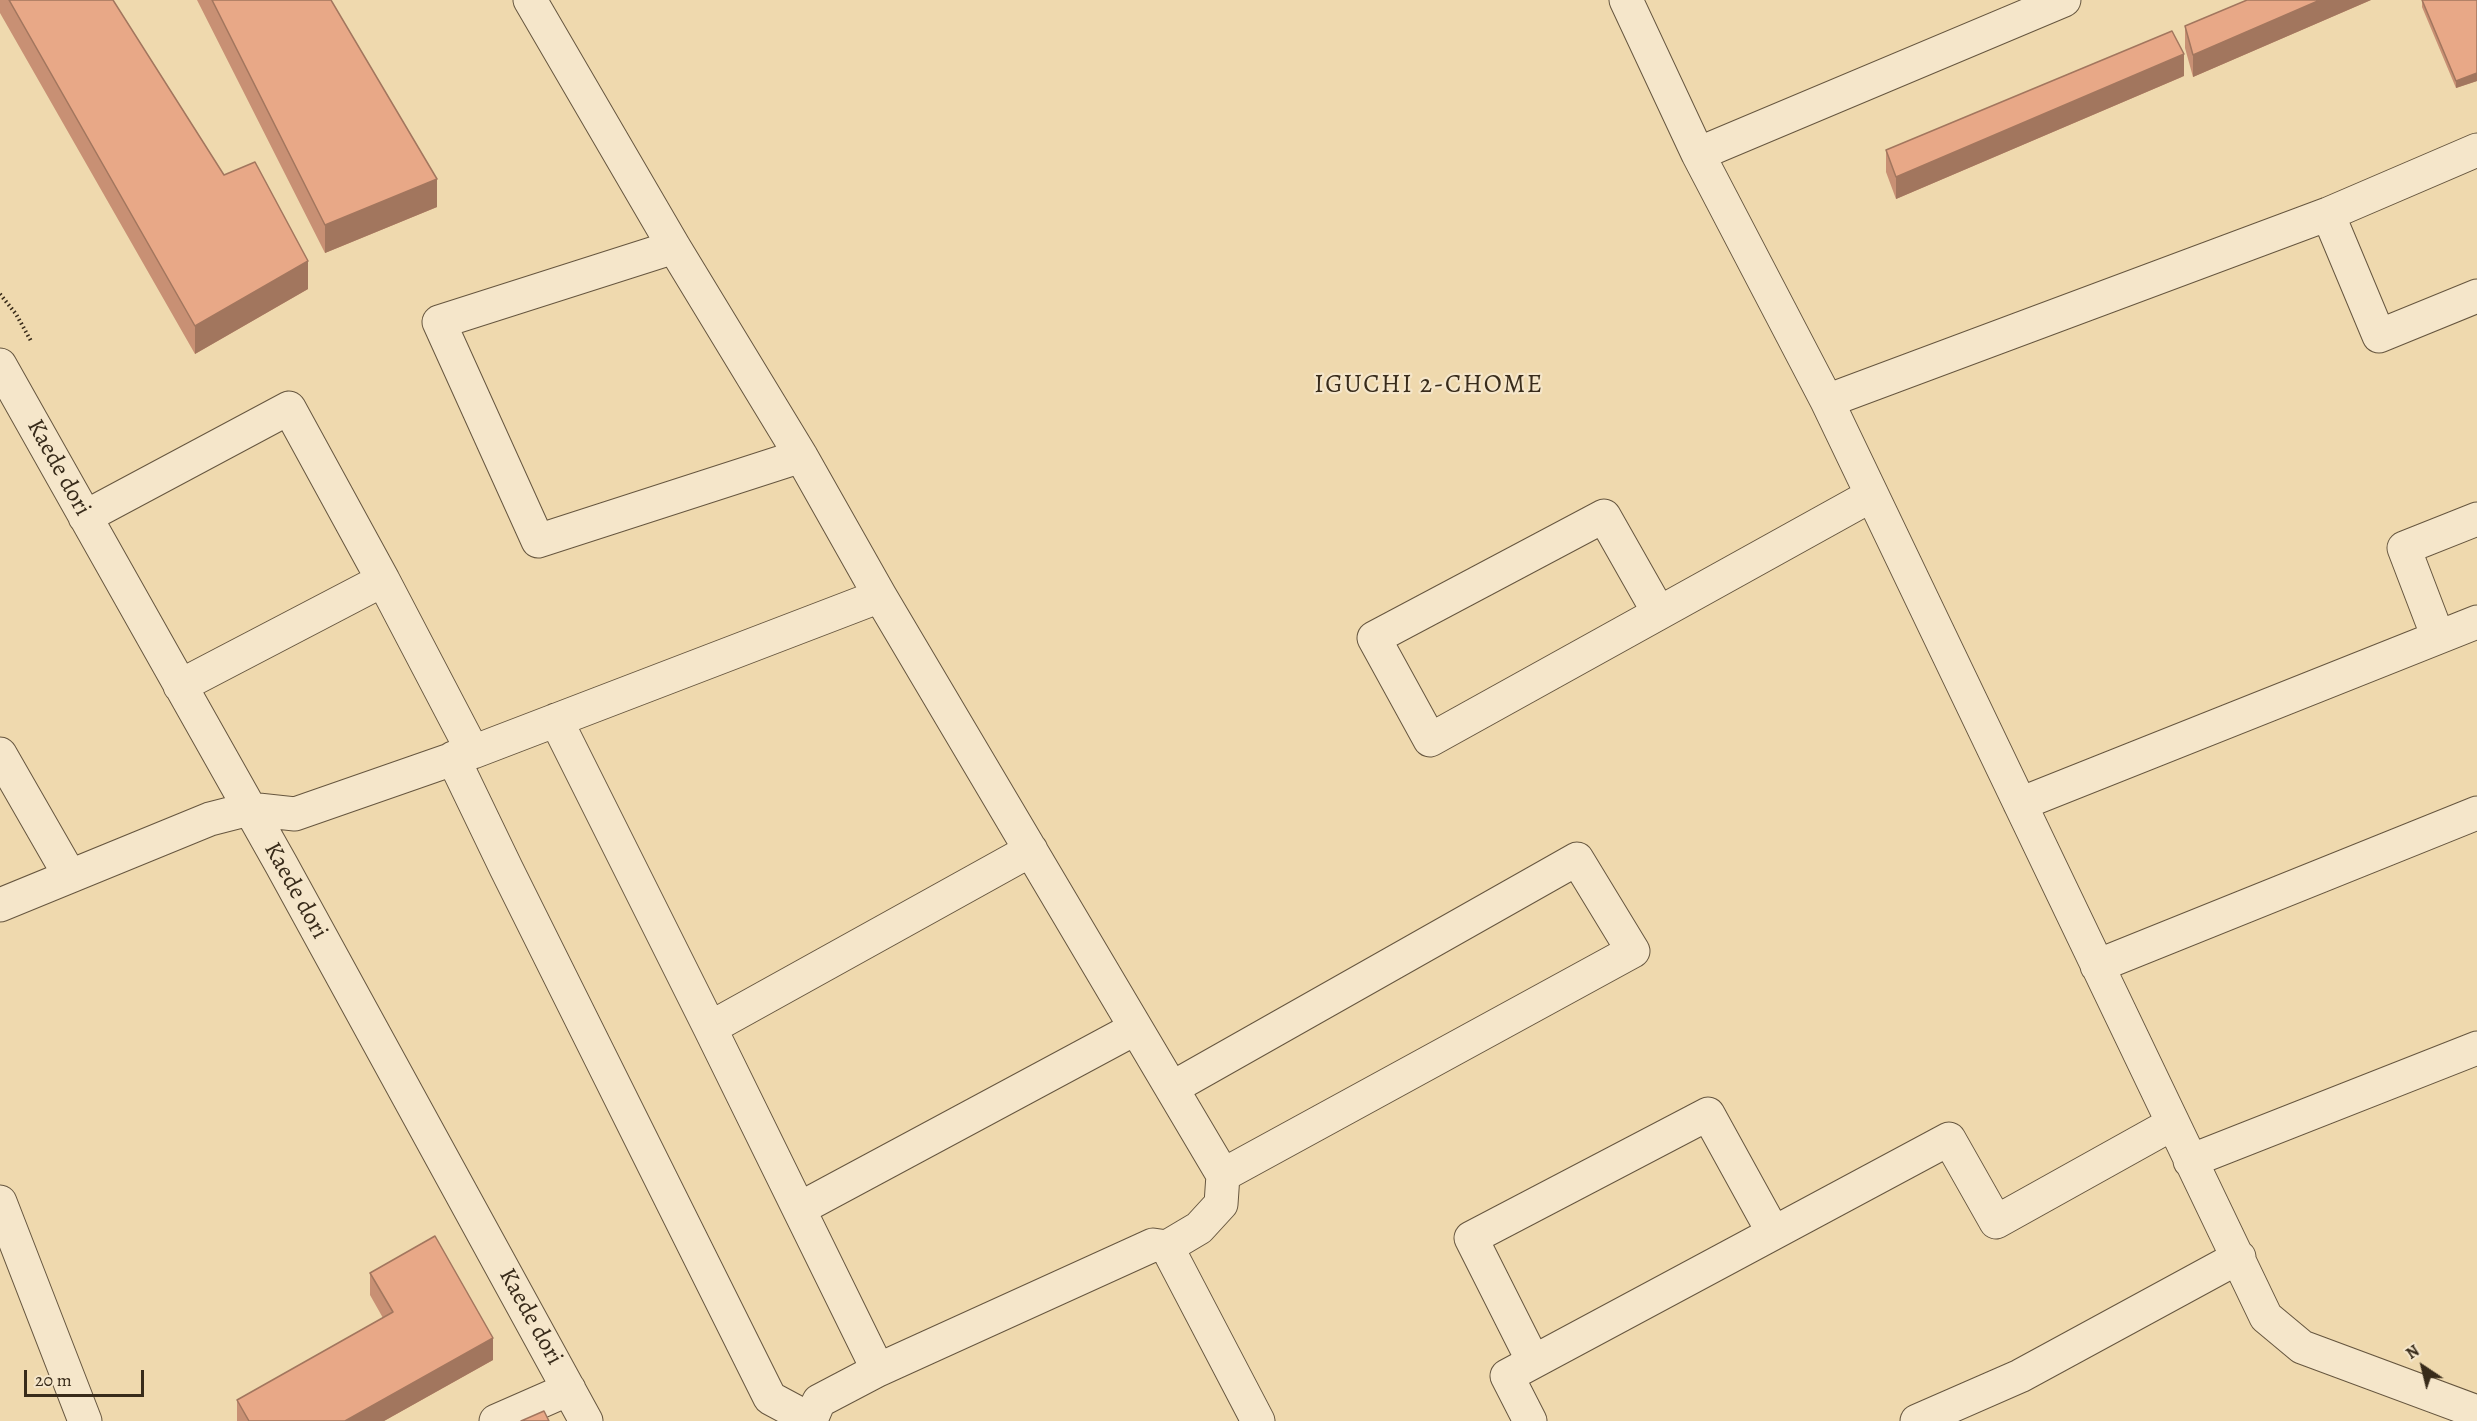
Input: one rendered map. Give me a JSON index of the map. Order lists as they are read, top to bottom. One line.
{"streets":{"street":["Kaede dori"]},"districts":["IGUCHI 2-CHOME"],"scale_bar":"20 m","north":"top left"}
